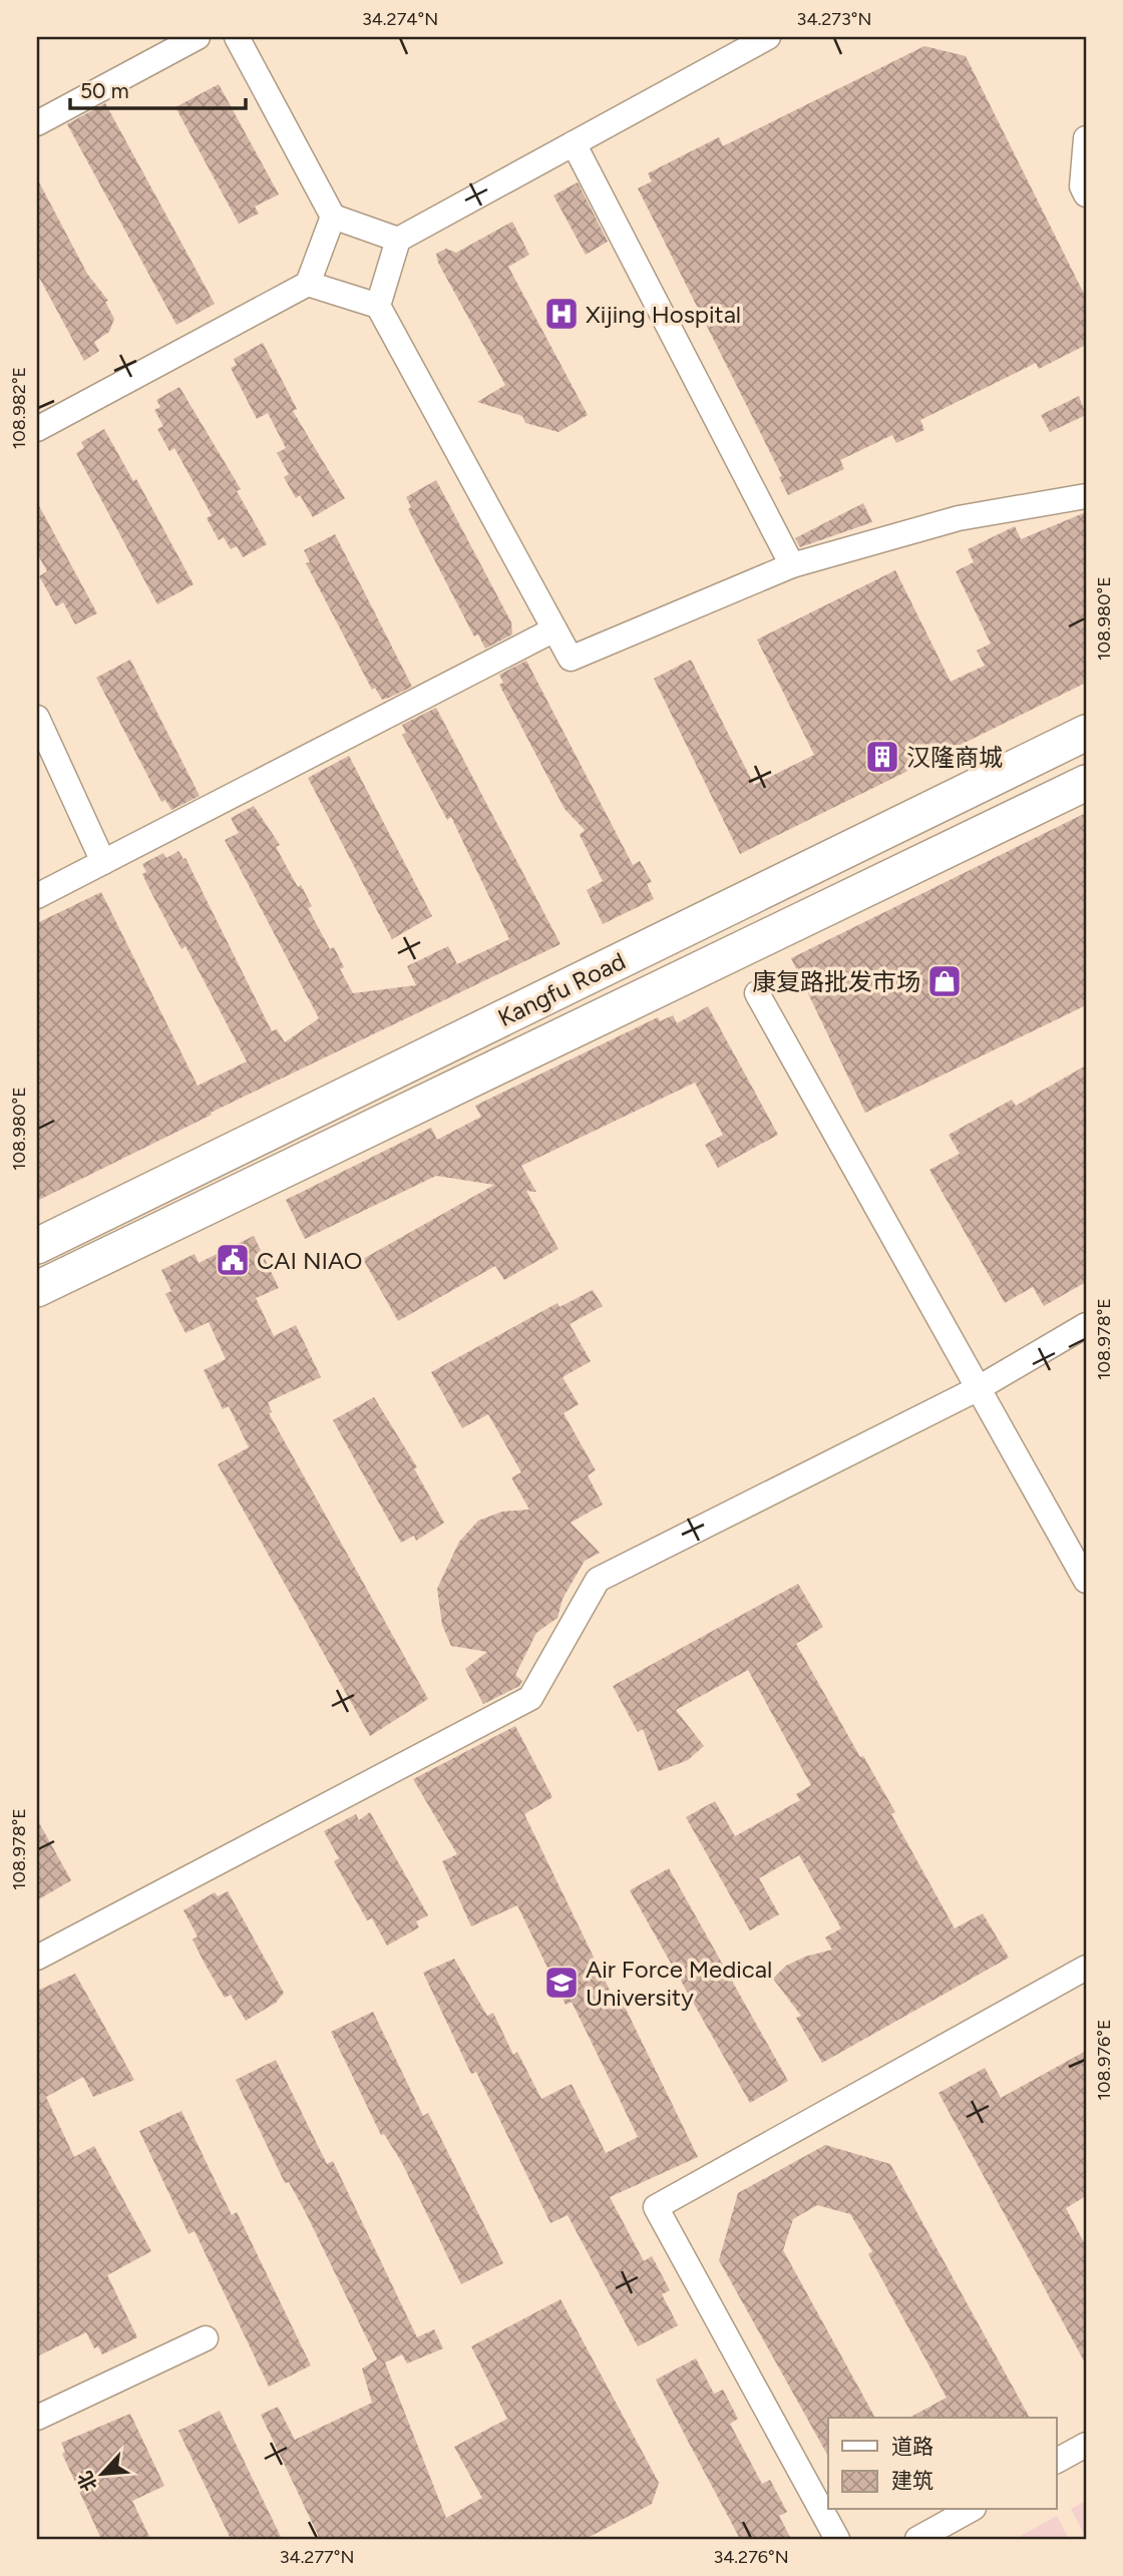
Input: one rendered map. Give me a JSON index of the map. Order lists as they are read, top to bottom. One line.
{"streets":{"main road":["Kangfu Road"]},"places":{"hospital":["Xijing Hospital"],"building":["汉隆商城"],"shop":["康复路批发市场"],"public building":["CAI NIAO"],"school or university":["Air Force Medical University"]},"legend":["道路","建筑"],"scale_bar":"50 m","north":"bottom left","coordinates":["34.274°N","34.273°N","108.982°E","108.980°E","108.978°E","108.976°E","34.277°N","34.276°N"]}
